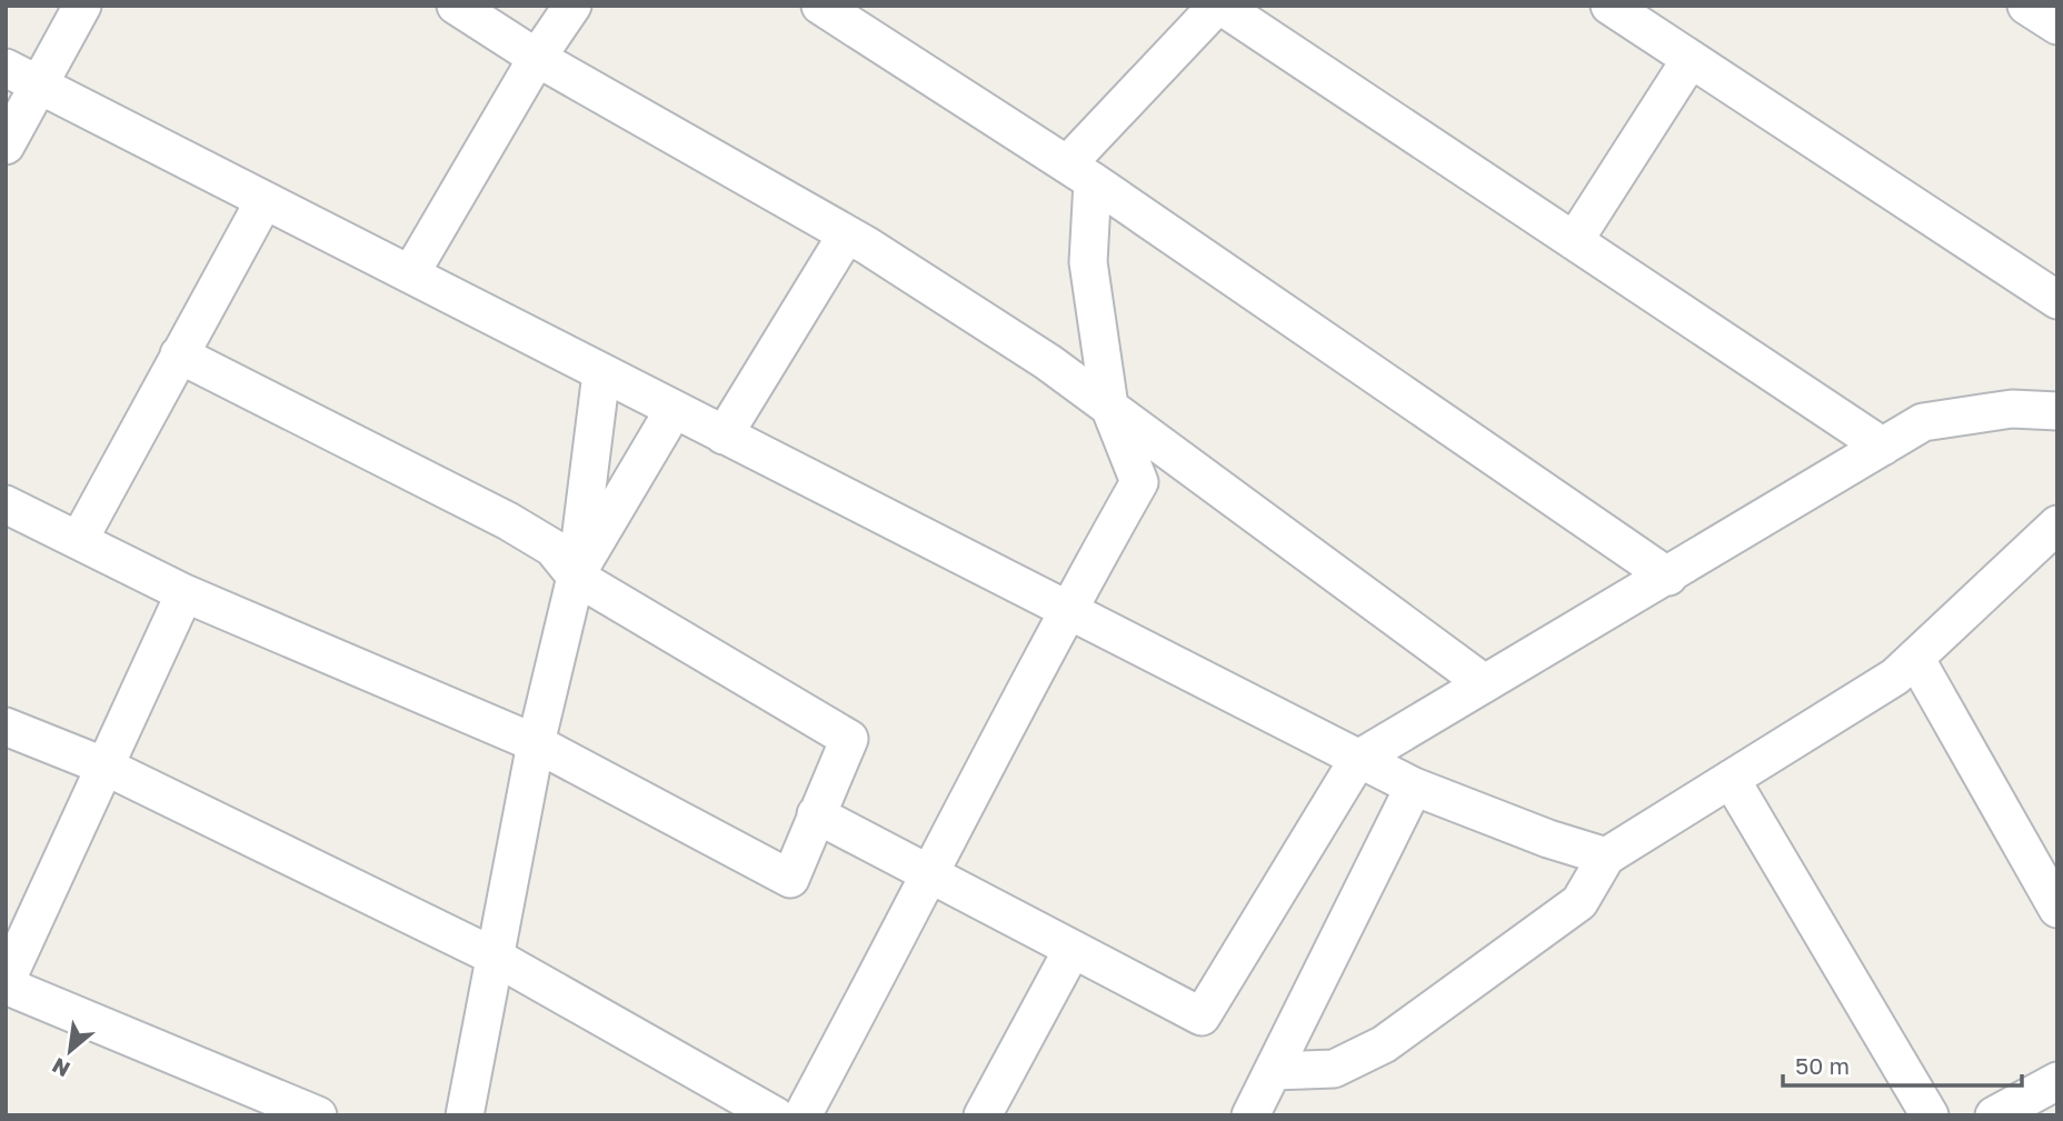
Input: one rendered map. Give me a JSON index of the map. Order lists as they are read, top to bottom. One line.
{"scale_bar":"50 m","north":"bottom left"}
